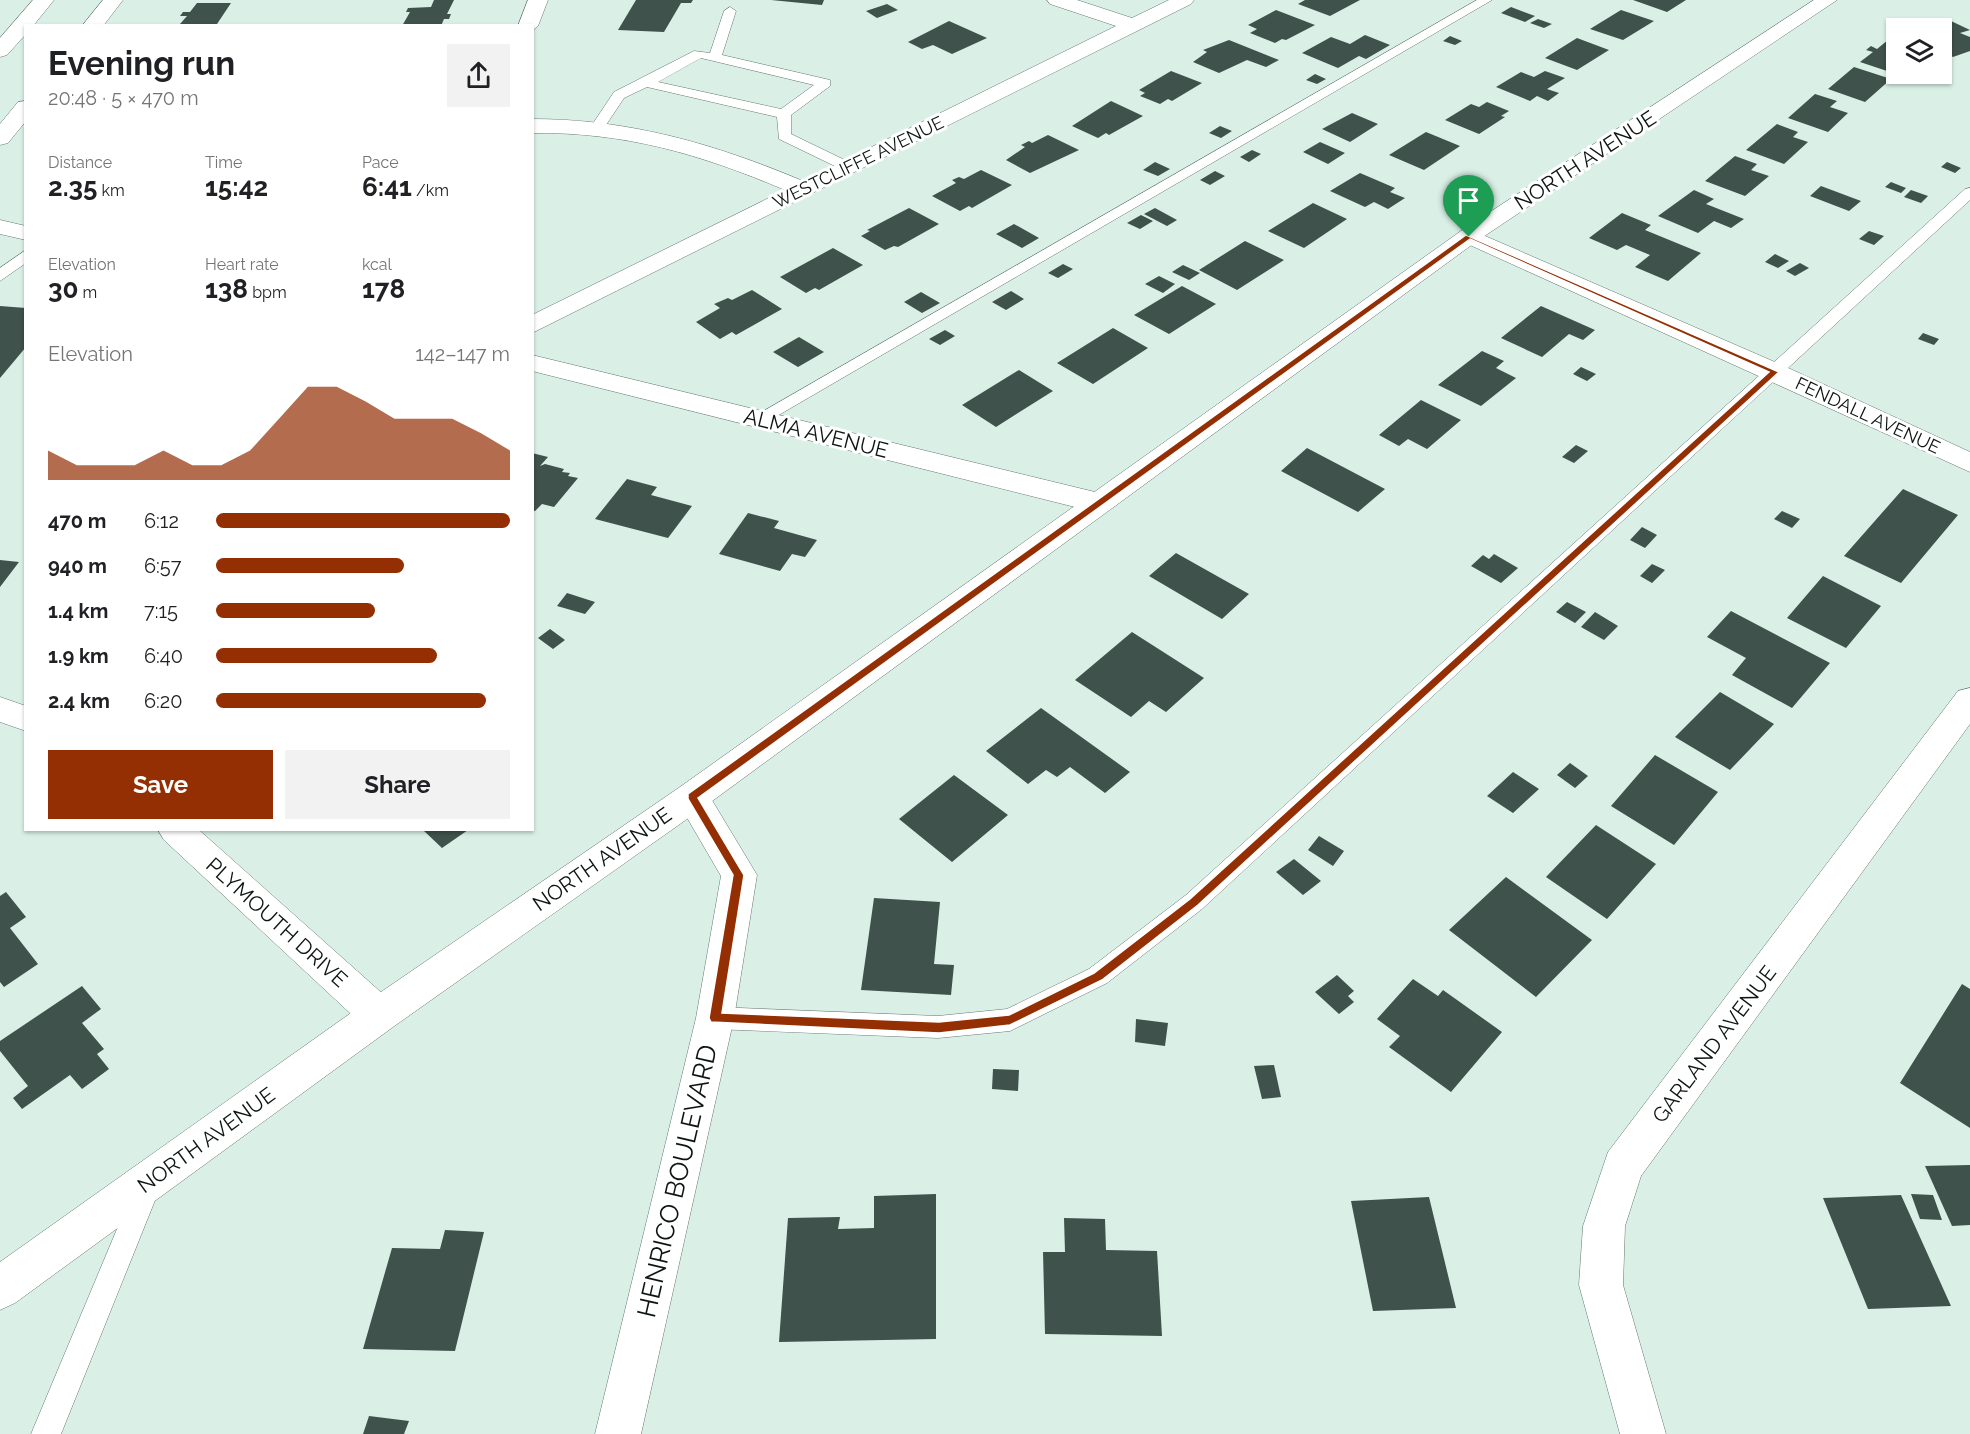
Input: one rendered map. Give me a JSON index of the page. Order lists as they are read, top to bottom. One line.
{"streets":{"street":["NORTH AVENUE","WESTCLIFFE AVENUE","FENDALL AVENUE","ALMA AVENUE","PLYMOUTH DRIVE","GARLAND AVENUE","HENRICO BOULEVARD"]},"crossings":[["NORTH AVENUE","FENDALL AVENUE"],["NORTH AVENUE","ALMA AVENUE"],["NORTH AVENUE","PLYMOUTH DRIVE"],["NORTH AVENUE","HENRICO BOULEVARD"]],"page":{"heading":["Evening run","20:48 · 5 × 470 m"],"stats":[["Distance","2.35 km"],["Time","15:42"],["Pace","6:41 /km"],["Elevation","30 m"],["Heart rate","138 bpm"],["kcal","178"]],"chart":["Elevation","142–147 m"],"list":[{"name":"470 m","note":"6:12"},{"name":"940 m","note":"6:57"},{"name":"1.4 km","note":"7:15"},{"name":"1.9 km","note":"6:40"},{"name":"2.4 km","note":"6:20"}],"buttons":["Save","Share"]}}
